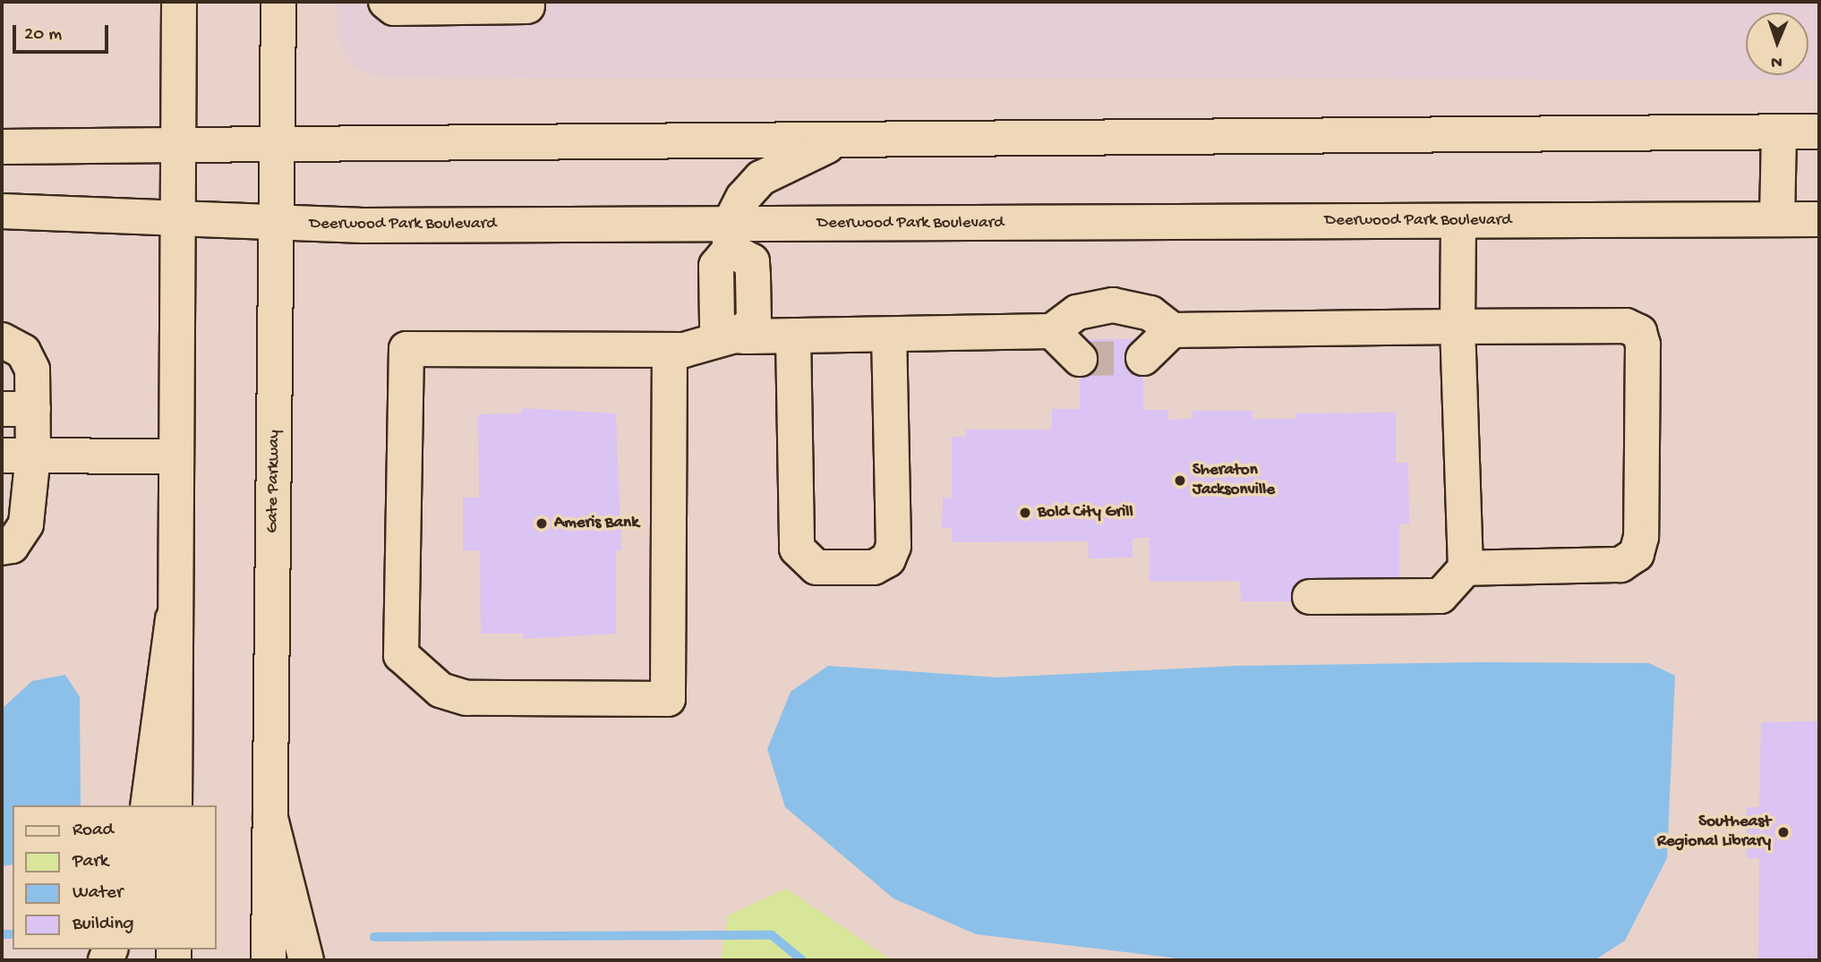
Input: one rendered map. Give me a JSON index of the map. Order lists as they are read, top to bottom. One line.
{"streets":{"main road":["Deerwood Park Boulevard","Gate Parkway"]},"crossings":[["Deerwood Park Boulevard","Gate Parkway"]],"places":["Sheraton Jacksonville","Bold City Grill","Ameris Bank","Southeast Regional Library"],"legend":["Road","Park","Water","Building"],"scale_bar":"20 m","north":"bottom"}
